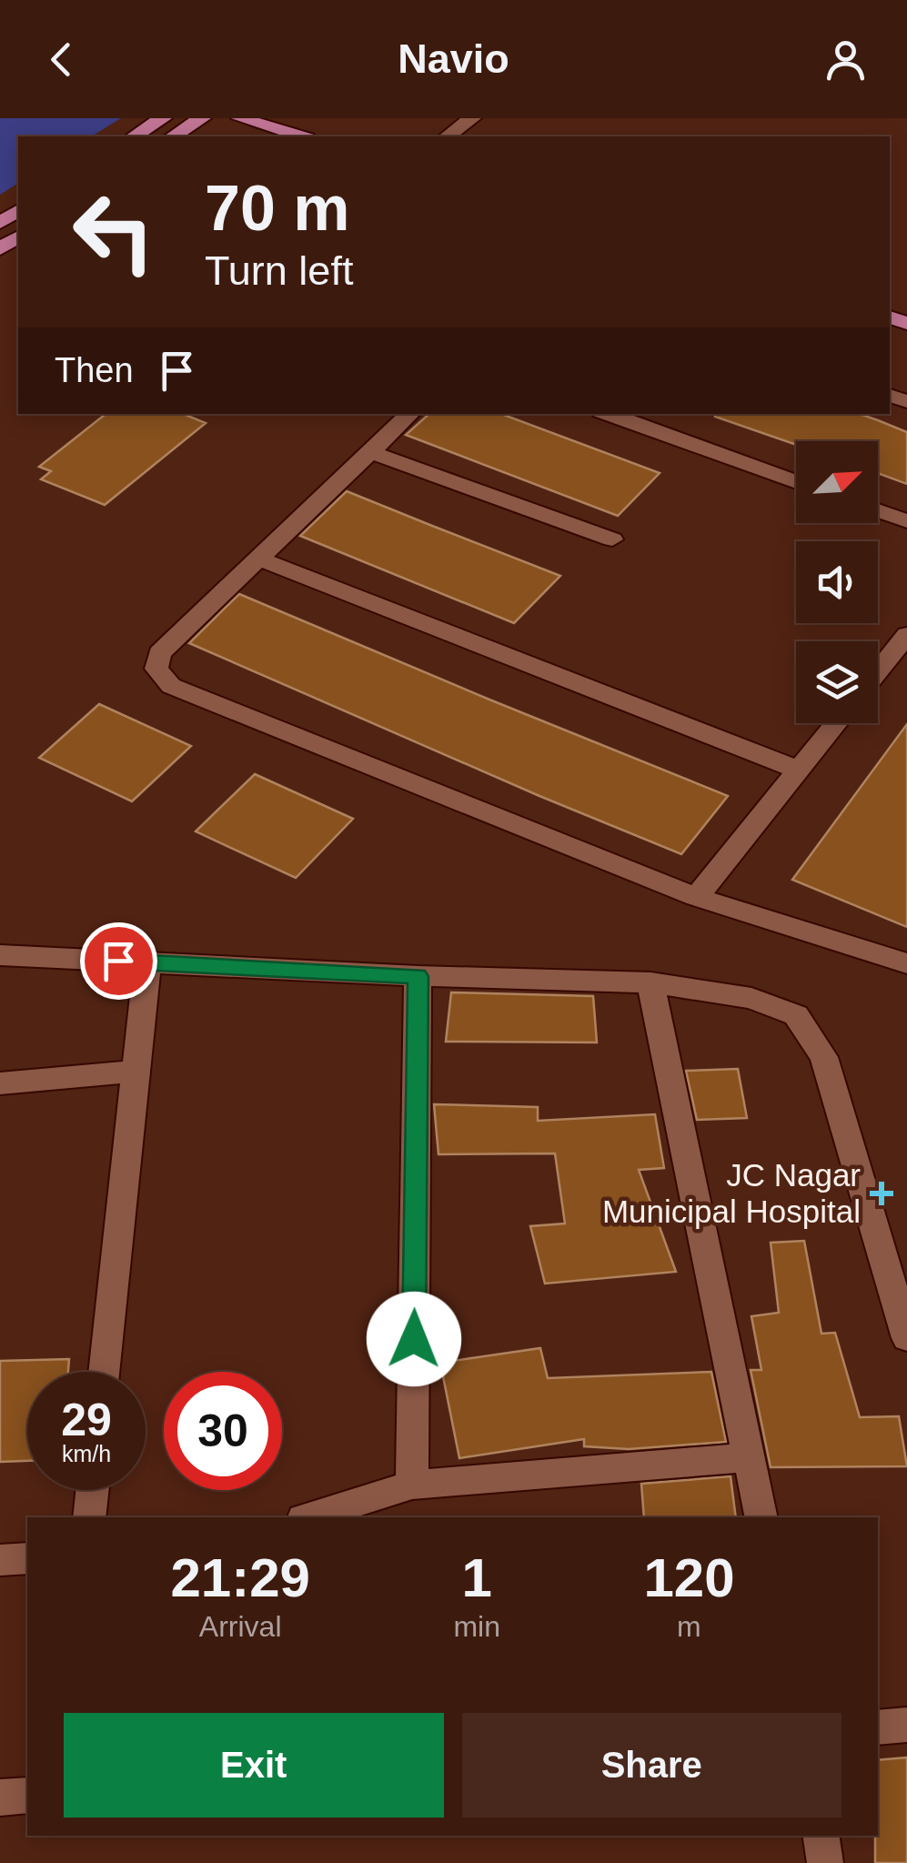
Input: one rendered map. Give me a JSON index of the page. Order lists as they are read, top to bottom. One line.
{"places":{"health":["JC Nagar Municipal Hospital"]},"north":"top right","page":{"header":"Navio","turn":["70 m","Turn left"],"then":"Then","speed":"29 km/h","limit":"30","eta":["21:29","Arrival","1","min","120","m"],"buttons":["Exit","Share"]}}
